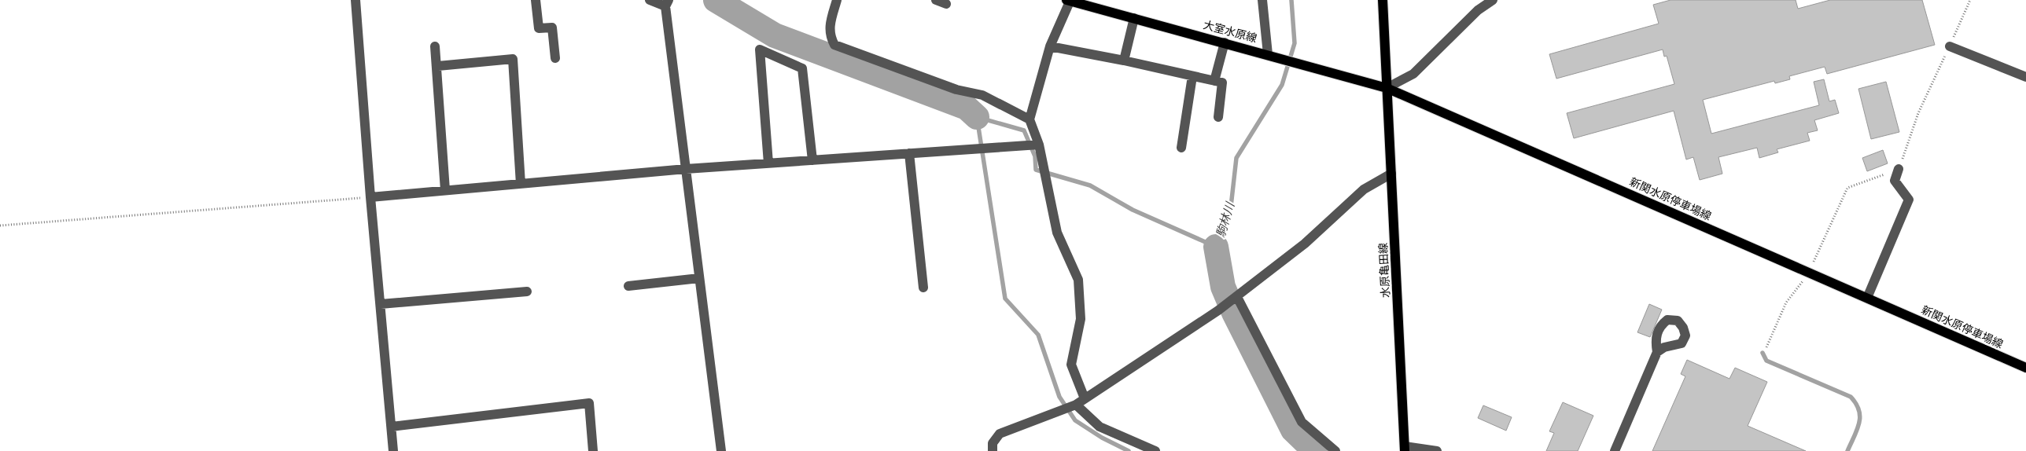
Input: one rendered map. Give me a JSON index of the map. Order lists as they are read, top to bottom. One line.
{"streets":{"main road":["大室水原線","新関水原停車場線","水原亀田線"]},"crossings":[["大室水原線","新関水原停車場線"],["大室水原線","水原亀田線"],["新関水原停車場線","水原亀田線"]],"water":["駒林川"]}
